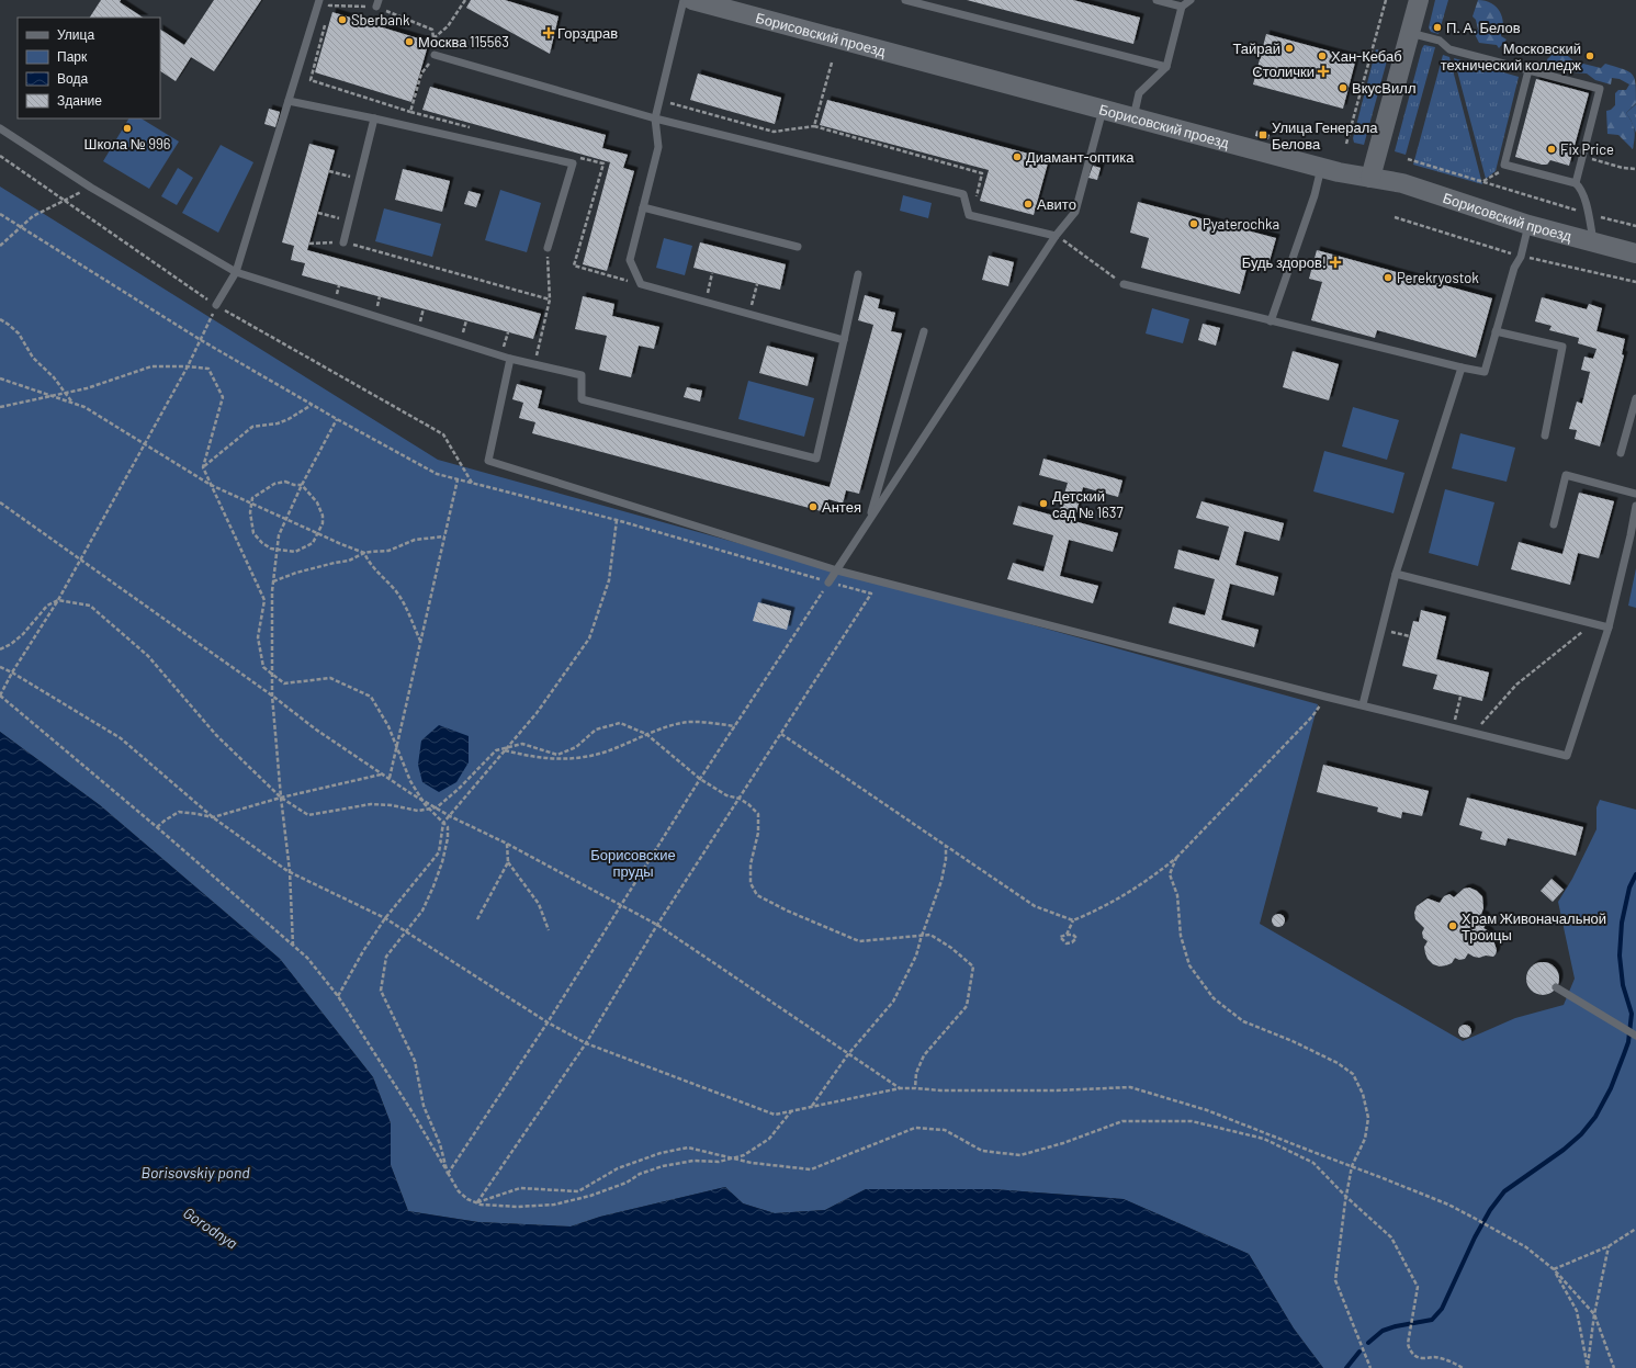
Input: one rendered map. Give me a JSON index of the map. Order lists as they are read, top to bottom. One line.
{"streets":{"street":["Борисовский проезд"]},"water":["Borisovskiy pond","Gorodnya"],"parks":["Борисовские пруды"],"places":{"other":["Sberbank","П. А. Белов","Москва 115563","Тайрай","Хан-Кебаб","Московский технический колледж","ВкусВилл","Школа № 996","Fix Price","Диамант-оптика","Авито","Pyaterochka","Perekryostok","Детский сад № 1637","Антея","Храм Живоначальной Троицы"],"health":["Горздрав","Столички","Будь здоров!"],"transit":["Улица Генерала Белова"]},"legend":["Улица","Парк","Вода","Здание"]}
